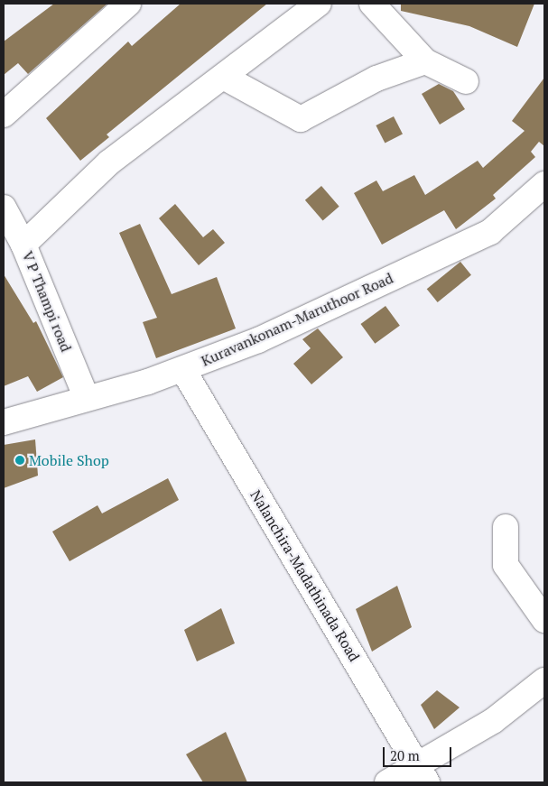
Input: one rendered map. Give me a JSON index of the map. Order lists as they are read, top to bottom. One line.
{"streets":{"street":["V P Thampi road","Kuravankonam-Maruthoor Road","Nalanchira-Madathinada Road"]},"crossings":[["V P Thampi road","Kuravankonam-Maruthoor Road"],["Kuravankonam-Maruthoor Road","Nalanchira-Madathinada Road"]],"places":["Mobile Shop"],"scale_bar":"20 m"}
